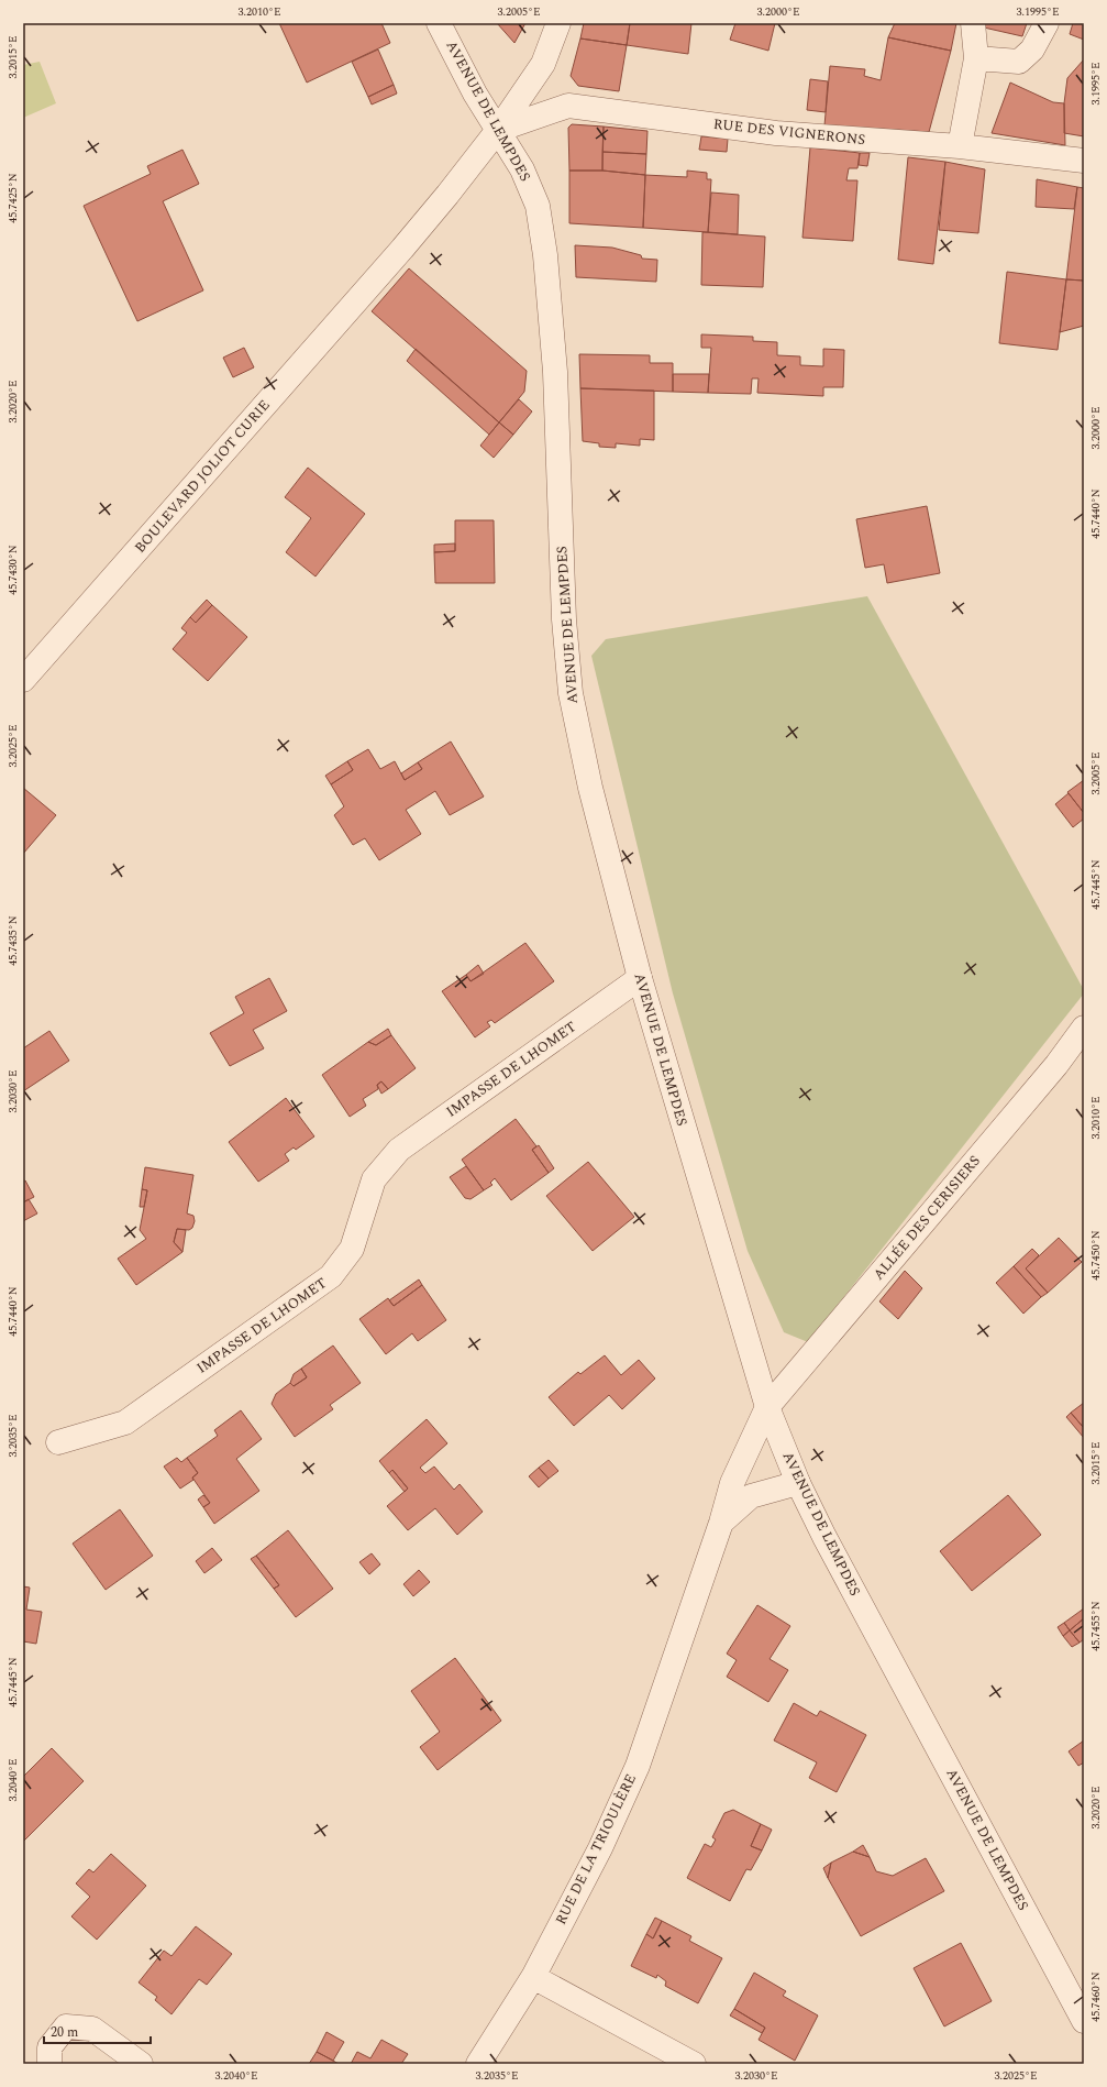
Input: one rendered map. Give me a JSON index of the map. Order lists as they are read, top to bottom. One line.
{"streets":{"street":["AVENUE DE LEMPDES","RUE DES VIGNERONS","BOULEVARD JOLIOT CURIE","IMPASSE DE LHOMET","ALLÉE DES CERISIERS","RUE DE LA TRIOULÈRE"]},"crossings":[["AVENUE DE LEMPDES","RUE DES VIGNERONS"],["AVENUE DE LEMPDES","BOULEVARD JOLIOT CURIE"],["AVENUE DE LEMPDES","IMPASSE DE LHOMET"],["AVENUE DE LEMPDES","ALLÉE DES CERISIERS"],["AVENUE DE LEMPDES","RUE DE LA TRIOULÈRE"],["RUE DES VIGNERONS","BOULEVARD JOLIOT CURIE"],["ALLÉE DES CERISIERS","RUE DE LA TRIOULÈRE"]],"scale_bar":"20 m","coordinates":["3.2010°E","3.2005°E","3.2000°E","3.1995°E","3.2015°E","45.7425°N","3.2020°E","45.7440°N","45.7430°N","3.2025°E","45.7445°N","45.7435°N","3.2030°E","45.7450°N","3.2035°E","45.7455°N","3.2040°E","45.7460°N"]}
